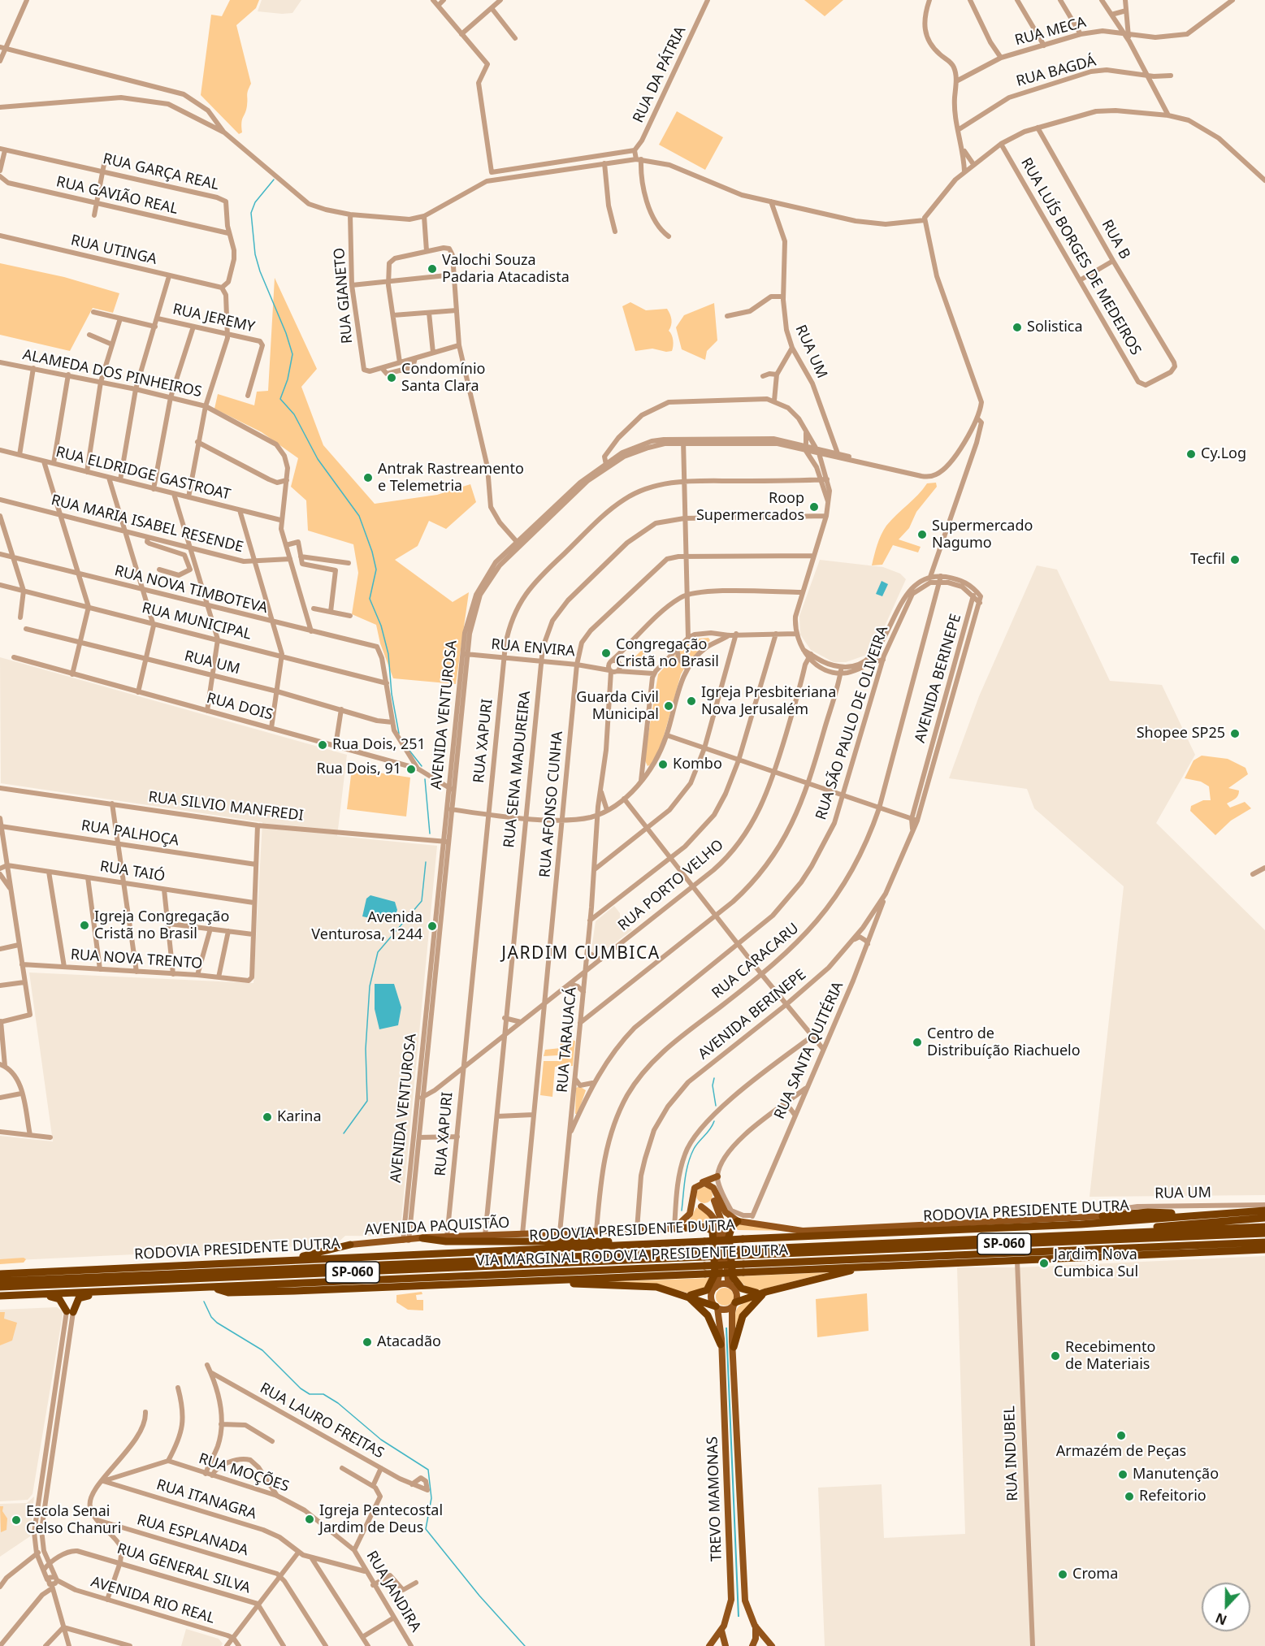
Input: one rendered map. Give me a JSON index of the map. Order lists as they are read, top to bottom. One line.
{"streets":{"highway":["RODOVIA PRESIDENTE DUTRA","SP-060","VIA MARGINAL RODOVIA PRESIDENTE DUTRA"],"main road":["AVENIDA PAQUISTÃO","TREVO MAMONAS"],"street":["RUA MECA","RUA BAGDÁ","RUA DA PÁTRIA","RUA GARÇA REAL","RUA GAVIÃO REAL","RUA B","RUA UTINGA","RUA LUÍS BORGES DE MEDEIROS","RUA GIANETO","RUA JEREMY","RUA UM","ALAMEDA DOS PINHEIROS","RUA ELDRIDGE GASTROAT","RUA MARIA ISABEL RESENDE","RUA NOVA TIMBOTEVA","RUA MUNICIPAL","RUA ENVIRA","AVENIDA BERINEPE","RUA DOIS","AVENIDA VENTUROSA","RUA SÃO PAULO DE OLIVEIRA","RUA XAPURI","RUA SENA MADUREIRA","RUA AFONSO CUNHA","RUA SILVIO MANFREDI","RUA PALHOÇA","RUA TAIÓ","RUA PORTO VELHO","RUA NOVA TRENTO","RUA CARACARU","RUA TARAUACÁ","RUA SANTA QUITÉRIA","RUA LAURO FREITAS","RUA INDUBEL","RUA MOÇÕES","RUA ITANAGRA","RUA ESPLANADA","RUA GENERAL SILVA","RUA JANDIRA","AVENIDA RIO REAL"]},"crossings":[["RUA GARÇA REAL","RUA GAVIÃO REAL"],["RUA GARÇA REAL","RUA UTINGA"],["RUA B","RUA LUÍS BORGES DE MEDEIROS"],["ALAMEDA DOS PINHEIROS","RUA ELDRIDGE GASTROAT"],["RUA NOVA TIMBOTEVA","RUA MUNICIPAL"],["RUA ENVIRA","AVENIDA VENTUROSA"],["RUA ENVIRA","RUA XAPURI"],["RUA ENVIRA","RUA SENA MADUREIRA"],["RUA ENVIRA","RUA AFONSO CUNHA"],["RUA ENVIRA","RUA TARAUACÁ"],["AVENIDA BERINEPE","RUA SANTA QUITÉRIA"],["AVENIDA BERINEPE","AVENIDA PAQUISTÃO"],["RUA DOIS","AVENIDA VENTUROSA"],["AVENIDA VENTUROSA","RUA SILVIO MANFREDI"],["AVENIDA VENTUROSA","RUA PORTO VELHO"],["AVENIDA VENTUROSA","AVENIDA PAQUISTÃO"],["RUA SÃO PAULO DE OLIVEIRA","RUA TARAUACÁ"],["RUA XAPURI","RUA PORTO VELHO"],["RUA XAPURI","AVENIDA PAQUISTÃO"],["RUA SENA MADUREIRA","RUA PORTO VELHO"],["RUA SENA MADUREIRA","AVENIDA PAQUISTÃO"],["RUA AFONSO CUNHA","RUA PORTO VELHO"],["RUA AFONSO CUNHA","AVENIDA PAQUISTÃO"],["RUA PORTO VELHO","RUA TARAUACÁ"],["RUA CARACARU","AVENIDA PAQUISTÃO"],["RUA TARAUACÁ","AVENIDA PAQUISTÃO"],["RUA MOÇÕES","RUA JANDIRA"],["RUA ITANAGRA","RUA JANDIRA"]],"districts":["JARDIM CUMBICA"],"places":["Valochi Souza Padaria Atacadista","Solistica","Condomínio Santa Clara","Cy.Log","Antrak Rastreamento e Telemetria","Roop Supermercados","Supermercado Nagumo","Tecfil","Congregação Cristã no Brasil","Igreja Presbiteriana Nova Jerusalém","Guarda Civil Municipal","Shopee SP25","Rua Dois, 251","Kombo","Rua Dois, 91","Igreja Congregação Cristã no Brasil","Avenida Venturosa, 1244","Centro de Distribuíção Riachuelo","Karina","Jardim Nova Cumbica Sul","Atacadão","Recebimento de Materiais","Armazém de Peças","Manutenção","Refeitorio","Igreja Pentecostal Jardim de Deus","Escola Senai Celso Chanuri","Croma"],"north":"bottom"}
